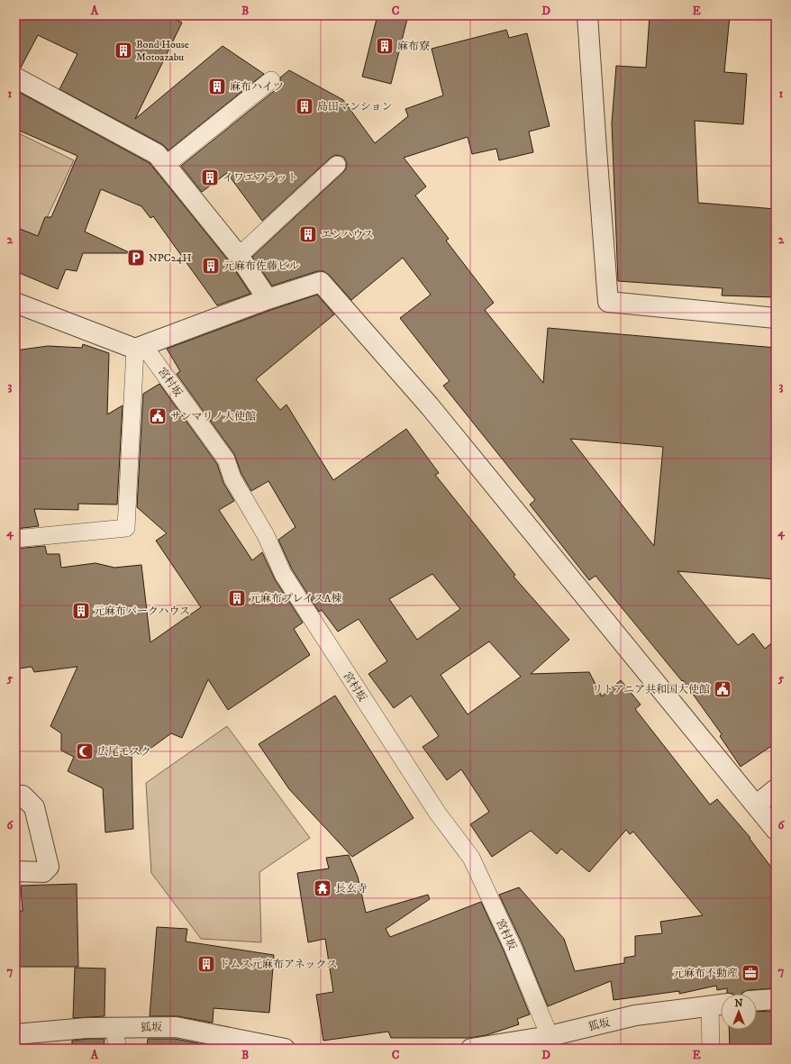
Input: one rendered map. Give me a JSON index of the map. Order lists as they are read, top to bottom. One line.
{"streets":{"street":["狐坂"],"lane":["宮村坂"]},"crossings":[["宮村坂","狐坂"]],"places":{"building":["麻布寮","Bond House Motoazabu","麻布ハイツ","島田マンション","イワエフラット","エンハウス","元麻布佐藤ビル","元麻布プレイスA棟","元麻布パークハウス","ドムス元麻布アネックス"],"parking":["NPC24H"],"public building":["サンマリノ大使館","リトアニア共和国大使館"],"mosque":["広尾モスク"],"temple":["長玄寺"],"office":["元麻布不動産"]},"north":"top","grid":{"columns":["A","B","C","D","E"],"rows":["1","2","3","4","5","6","7"]}}
